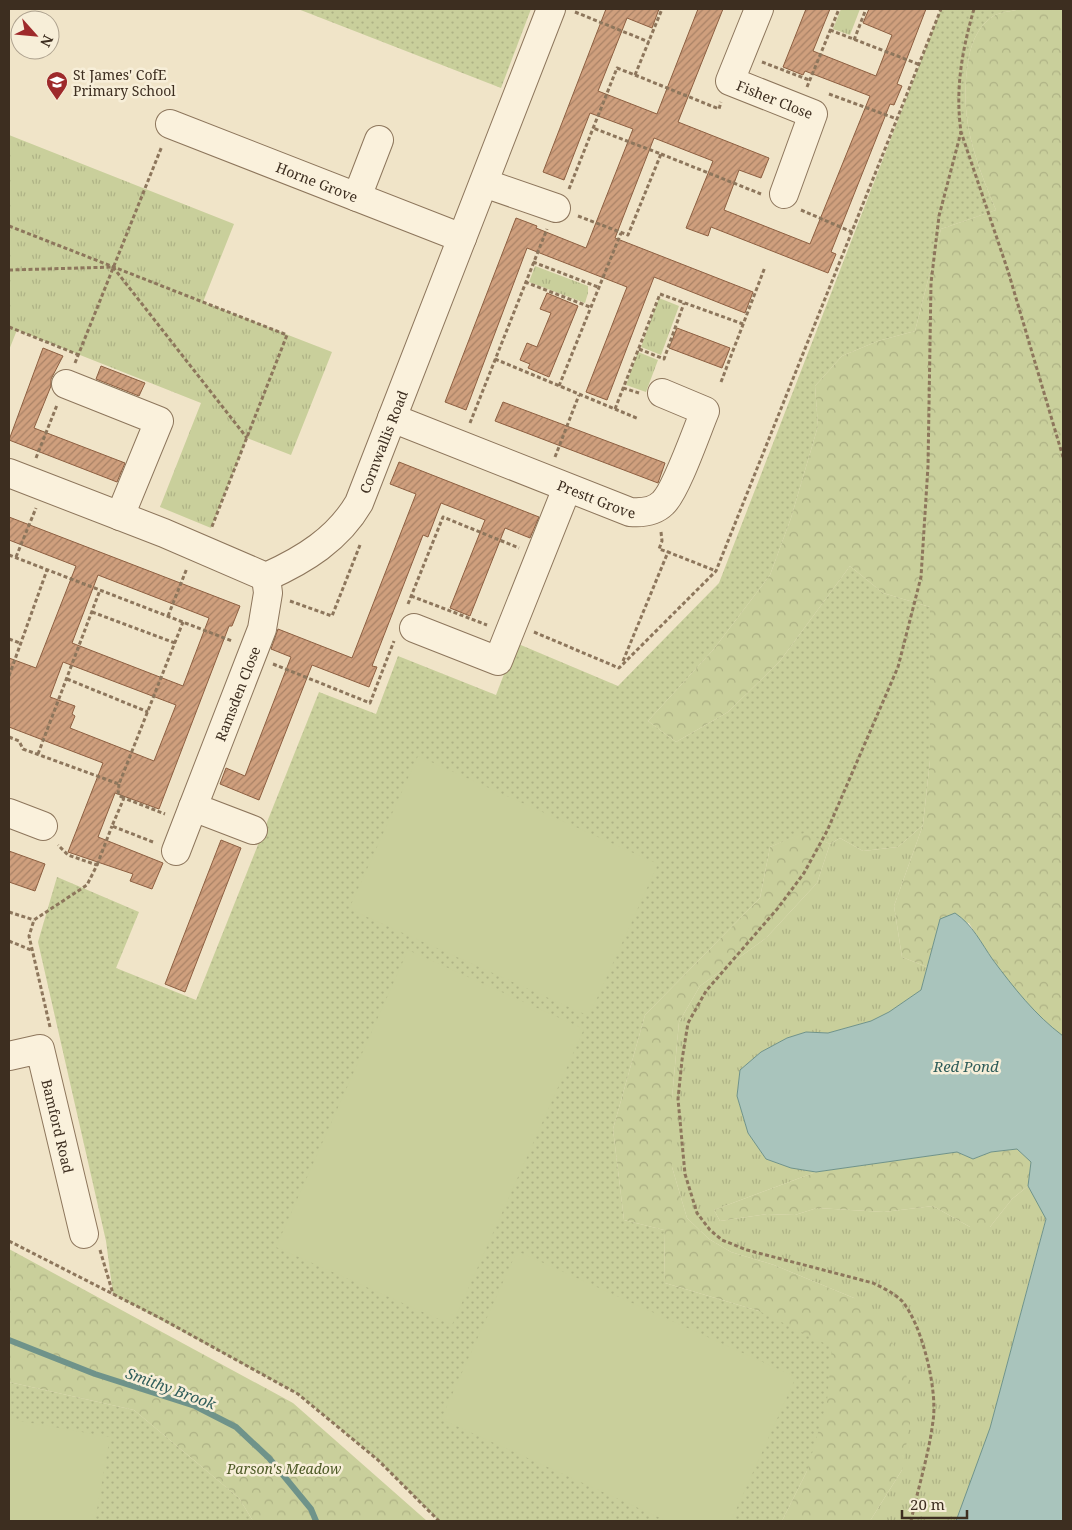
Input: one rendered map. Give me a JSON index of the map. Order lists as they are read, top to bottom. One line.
{"streets":{"street":["Fisher Close","Horne Grove","Cornwallis Road","Prestt Grove","Ramsden Close","Bamford Road"]},"crossings":[["Horne Grove","Cornwallis Road"],["Cornwallis Road","Prestt Grove"],["Cornwallis Road","Ramsden Close"]],"water":["Red Pond","Smithy Brook"],"parks":["Parson's Meadow"],"places":{"school or university":["St James' CofE Primary School"]},"scale_bar":"20 m","north":"bottom right"}
